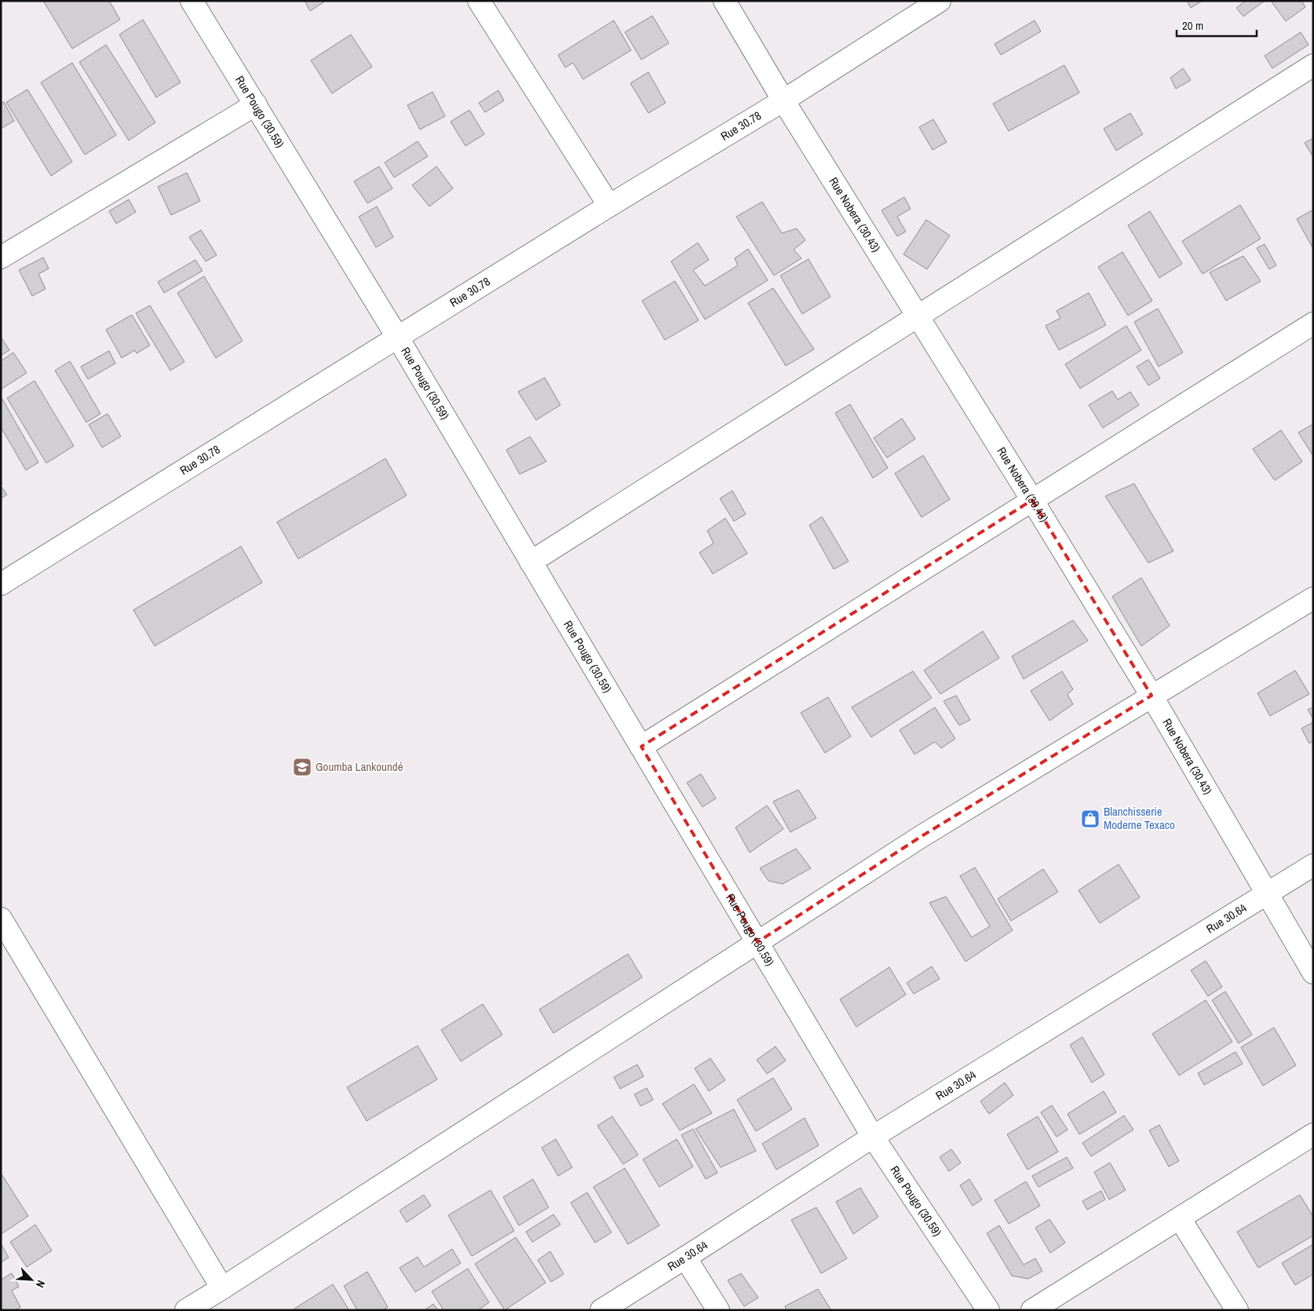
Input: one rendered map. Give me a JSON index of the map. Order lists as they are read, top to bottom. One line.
{"streets":{"street":["Rue Pougo (30.59)","Rue 30.78","Rue Nobera (30.43)","Rue 30.64"]},"crossings":[["Rue Pougo (30.59)","Rue 30.78"],["Rue Pougo (30.59)","Rue 30.64"],["Rue 30.78","Rue Nobera (30.43)"],["Rue Nobera (30.43)","Rue 30.64"]],"places":{"school or university":["Goumba Lankoundé"],"shop":["Blanchisserie Moderne Texaco"]},"scale_bar":"20 m","north":"bottom right"}
